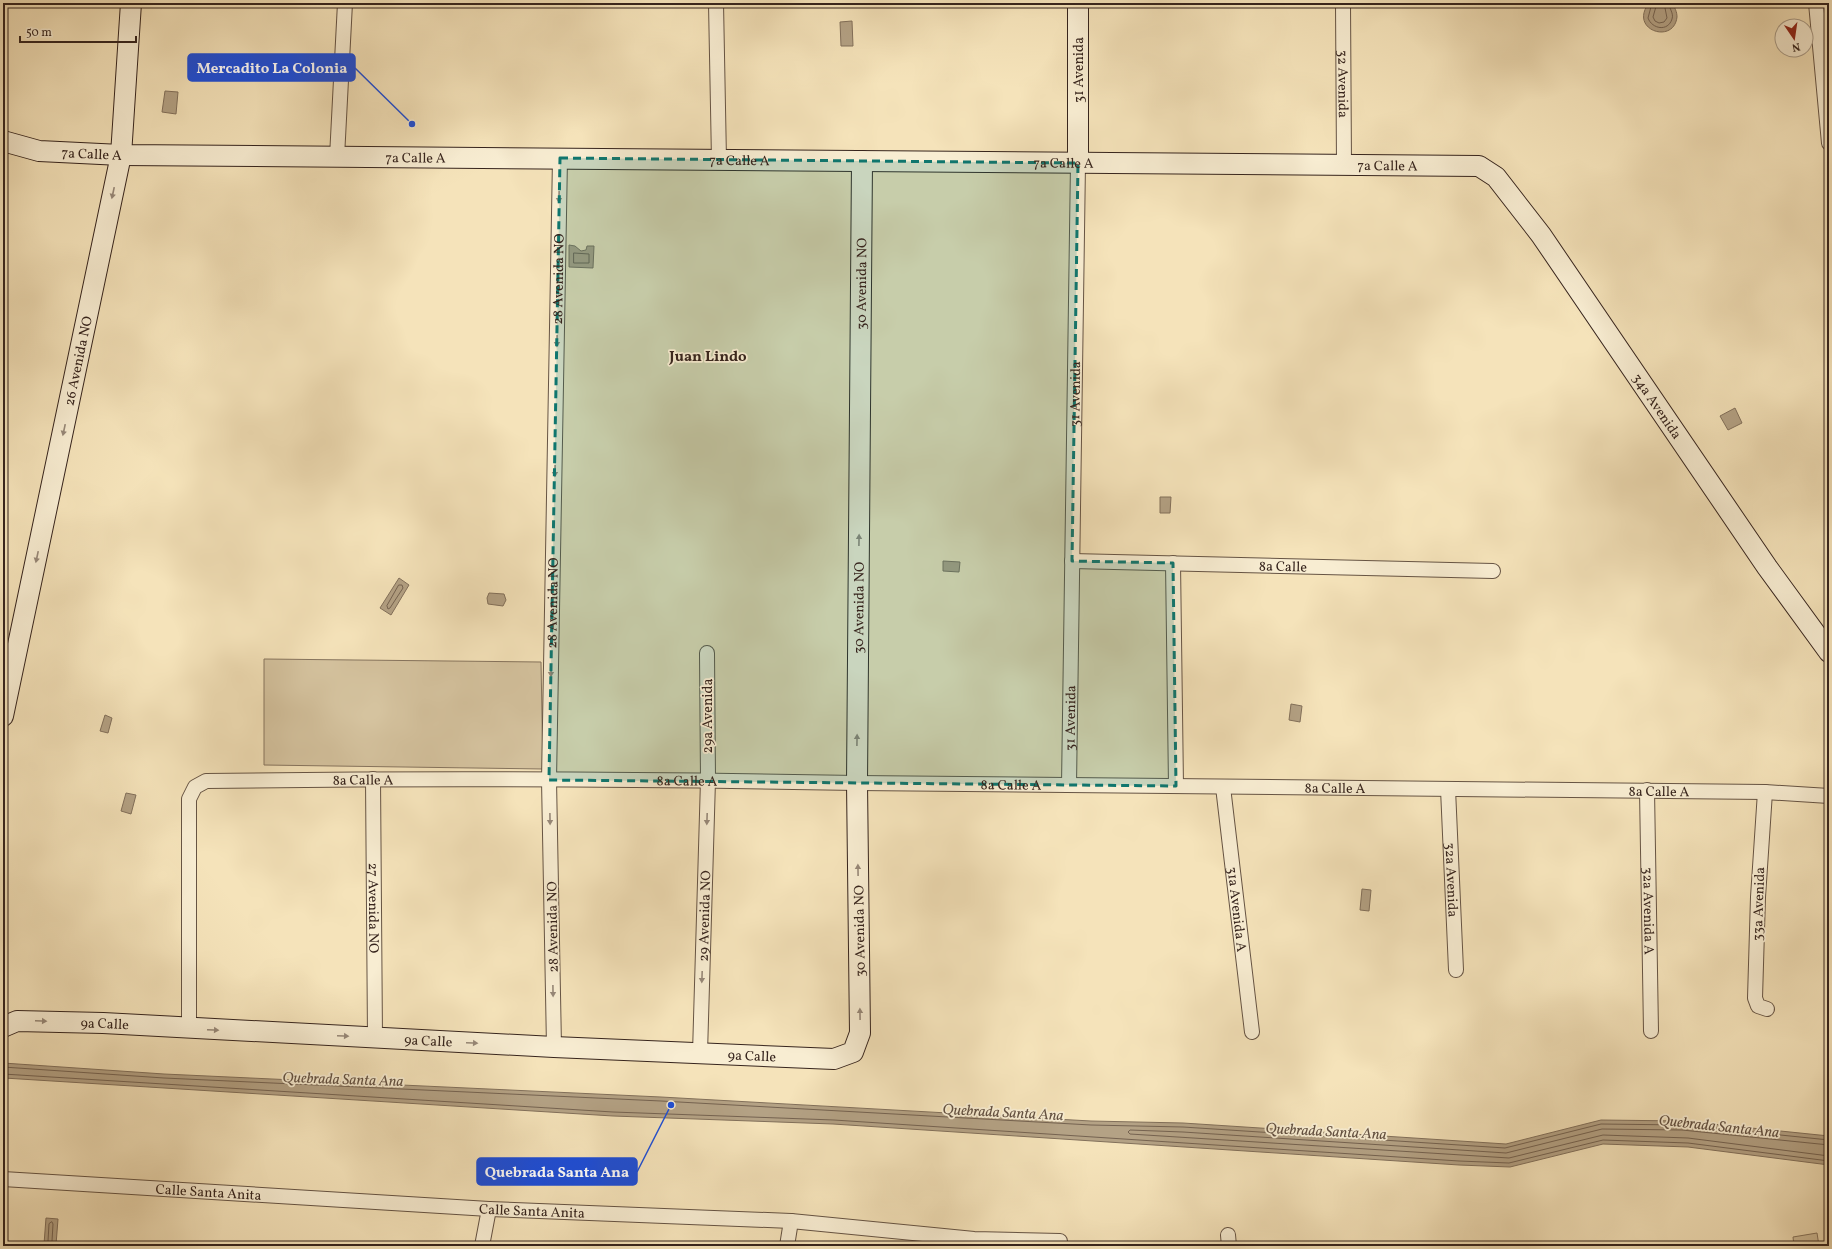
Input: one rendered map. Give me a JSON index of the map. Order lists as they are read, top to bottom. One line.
{"streets":{"street":["31 Avenida","32 Avenida","7a Calle A","28 Avenida NO","30 Avenida NO","26 Avenida NO","34a Avenida","8a Calle","29a Avenida","8a Calle A","32a Avenida","33a Avenida","27 Avenida NO","31a Avenida A","32a Avenida A","29 Avenida NO","9a Calle","Calle Santa Anita"]},"crossings":[["31 Avenida","7a Calle A"],["31 Avenida","8a Calle"],["31 Avenida","8a Calle A"],["32 Avenida","7a Calle A"],["7a Calle A","28 Avenida NO"],["7a Calle A","30 Avenida NO"],["7a Calle A","26 Avenida NO"],["7a Calle A","34a Avenida"],["28 Avenida NO","8a Calle A"],["28 Avenida NO","9a Calle"],["30 Avenida NO","8a Calle A"],["30 Avenida NO","9a Calle"],["29a Avenida","8a Calle A"],["29a Avenida","29 Avenida NO"],["8a Calle A","32a Avenida"],["8a Calle A","33a Avenida"],["8a Calle A","27 Avenida NO"],["8a Calle A","31a Avenida A"],["8a Calle A","32a Avenida A"],["8a Calle A","29 Avenida NO"],["8a Calle A","9a Calle"],["27 Avenida NO","9a Calle"],["29 Avenida NO","9a Calle"]],"one_way":["28 Avenida NO","30 Avenida NO","26 Avenida NO","29 Avenida NO","9a Calle"],"districts":["Juan Lindo"],"water":["Quebrada Santa Ana"],"places":["Mercadito La Colonia","Quebrada Santa Ana"],"scale_bar":"50 m","north":"bottom"}
